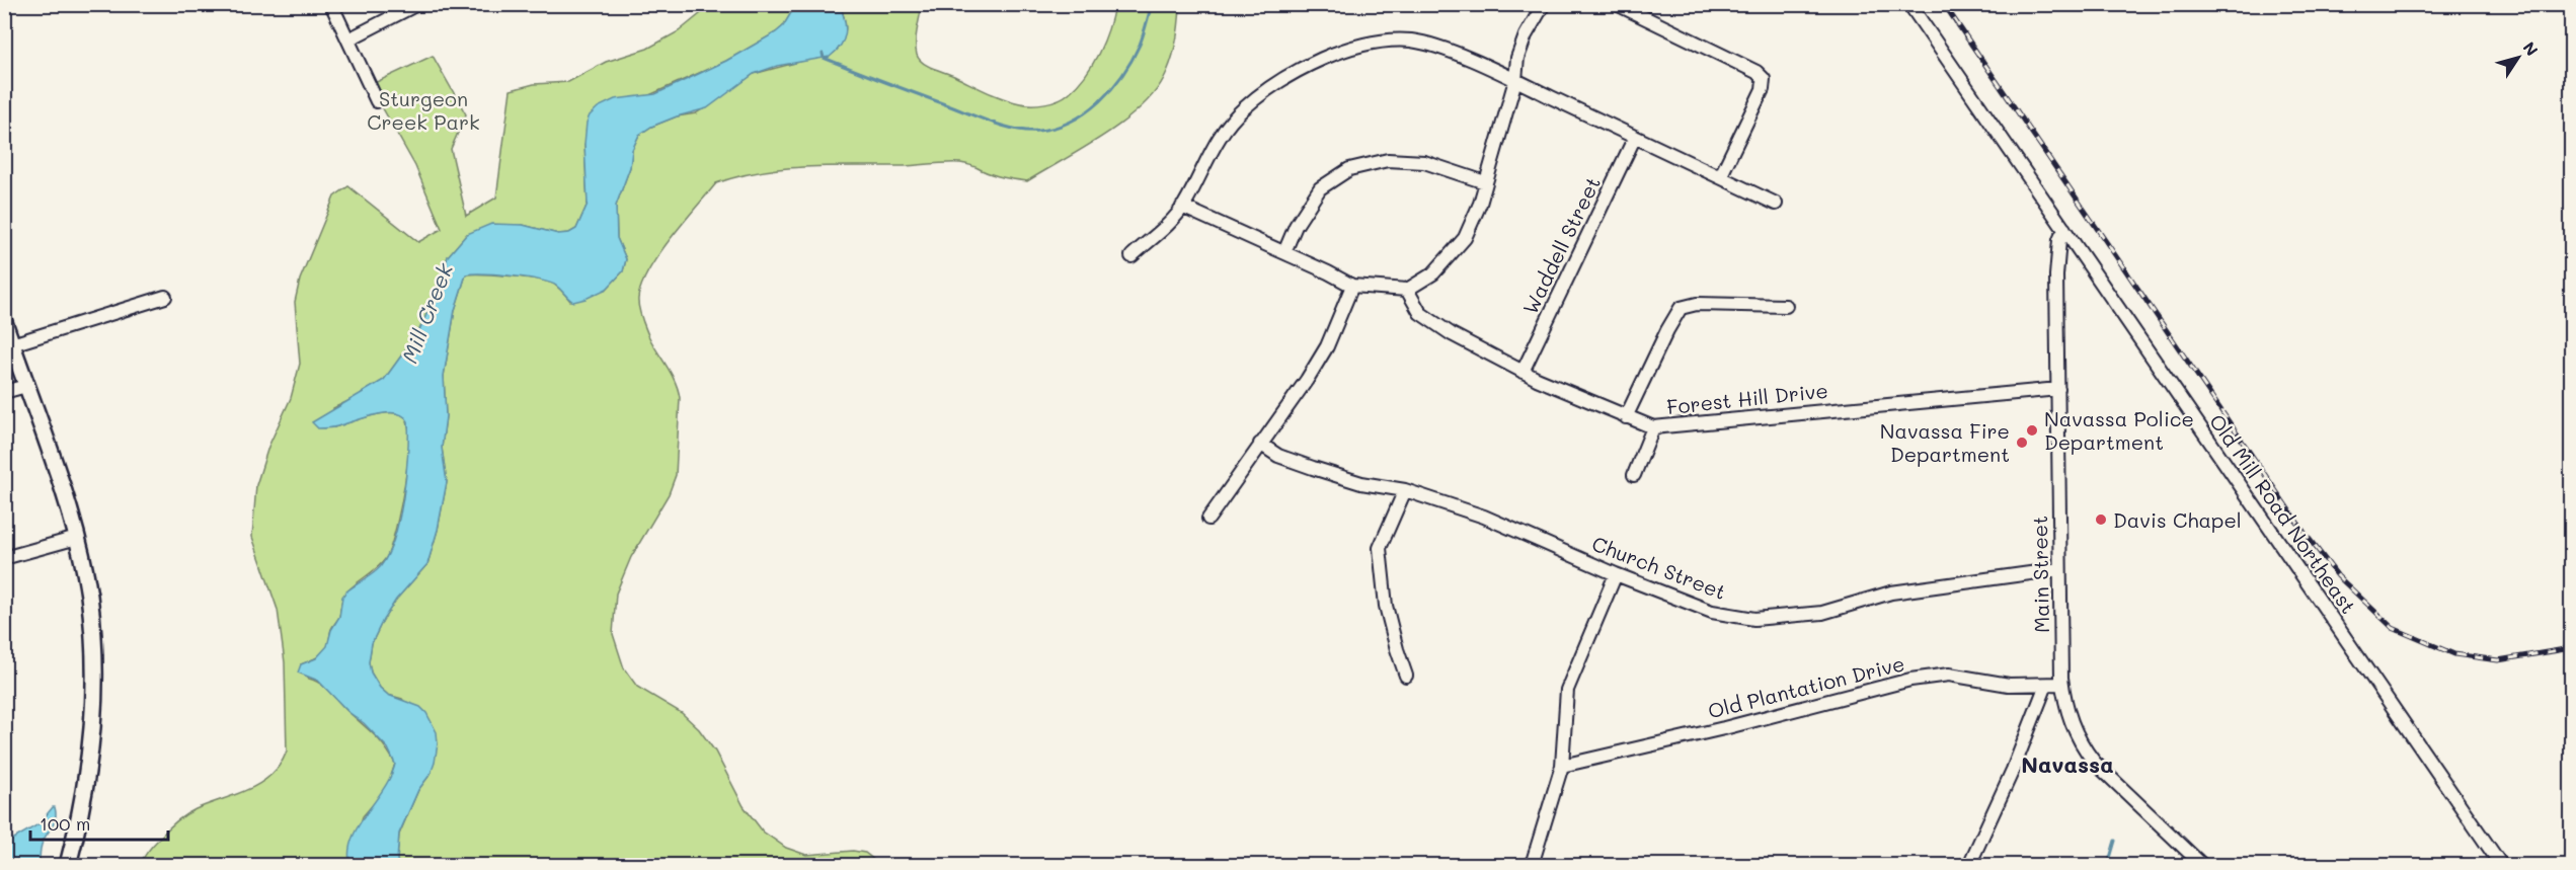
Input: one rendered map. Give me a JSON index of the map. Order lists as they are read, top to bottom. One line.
{"streets":{"street":["Waddell Street","Forest Hill Drive","Old Mill Road Northeast","Church Street","Main Street","Old Plantation Drive"]},"crossings":[["Waddell Street","Forest Hill Drive"],["Forest Hill Drive","Main Street"],["Old Mill Road Northeast","Main Street"],["Church Street","Main Street"],["Main Street","Old Plantation Drive"]],"districts":["Navassa"],"water":["Mill Creek"],"parks":["Sturgeon Creek Park"],"places":["Navassa Police Department","Navassa Fire Department","Davis Chapel"],"scale_bar":"100 m","north":"top right"}
